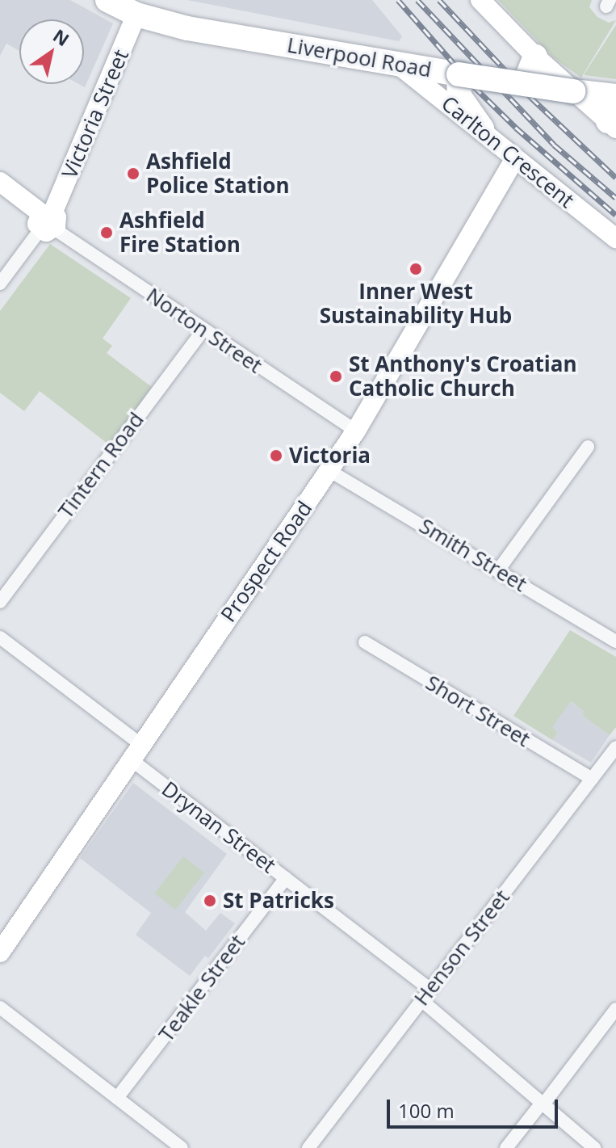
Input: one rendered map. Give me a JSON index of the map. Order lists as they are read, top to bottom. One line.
{"streets":{"highway":["Liverpool Road"],"street":["Victoria Street","Carlton Crescent","Norton Street","Tintern Road","Smith Street","Prospect Road","Short Street","Drynan Street","Henson Street","Teakle Street"]},"crossings":[["Liverpool Road","Victoria Street"],["Liverpool Road","Carlton Crescent"],["Victoria Street","Norton Street"],["Carlton Crescent","Prospect Road"],["Norton Street","Tintern Road"],["Norton Street","Prospect Road"],["Smith Street","Prospect Road"],["Prospect Road","Drynan Street"],["Short Street","Henson Street"],["Drynan Street","Henson Street"],["Drynan Street","Teakle Street"]],"places":["Ashfield Police Station","Ashfield Fire Station","Inner West Sustainability Hub","St Anthony's Croatian Catholic Church","Victoria","St Patricks"],"scale_bar":"100 m","north":"top right"}
